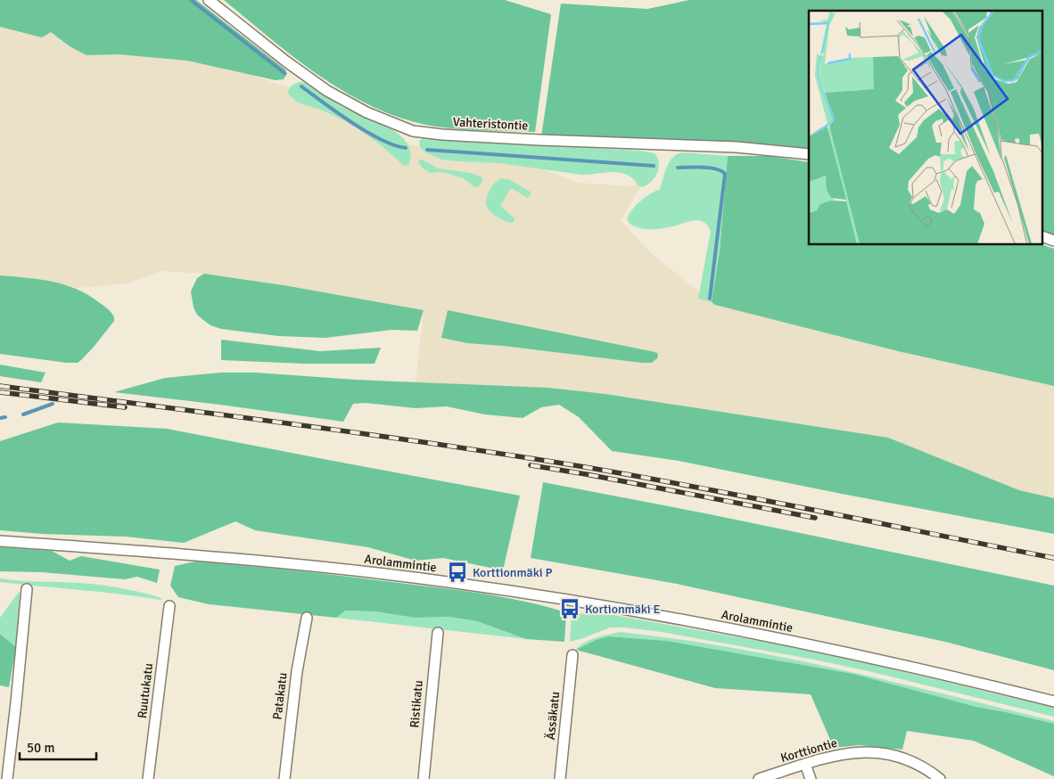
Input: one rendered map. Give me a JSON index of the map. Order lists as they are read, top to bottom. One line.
{"streets":{"street":["Vahteristontie","Arolammintie","Ruutukatu","Patakatu","Ristikatu","Ässäkatu","Korttiontie"]},"places":{"bus stop":["Korttionmäki P","Kortionmäki E"]},"scale_bar":"50 m"}
